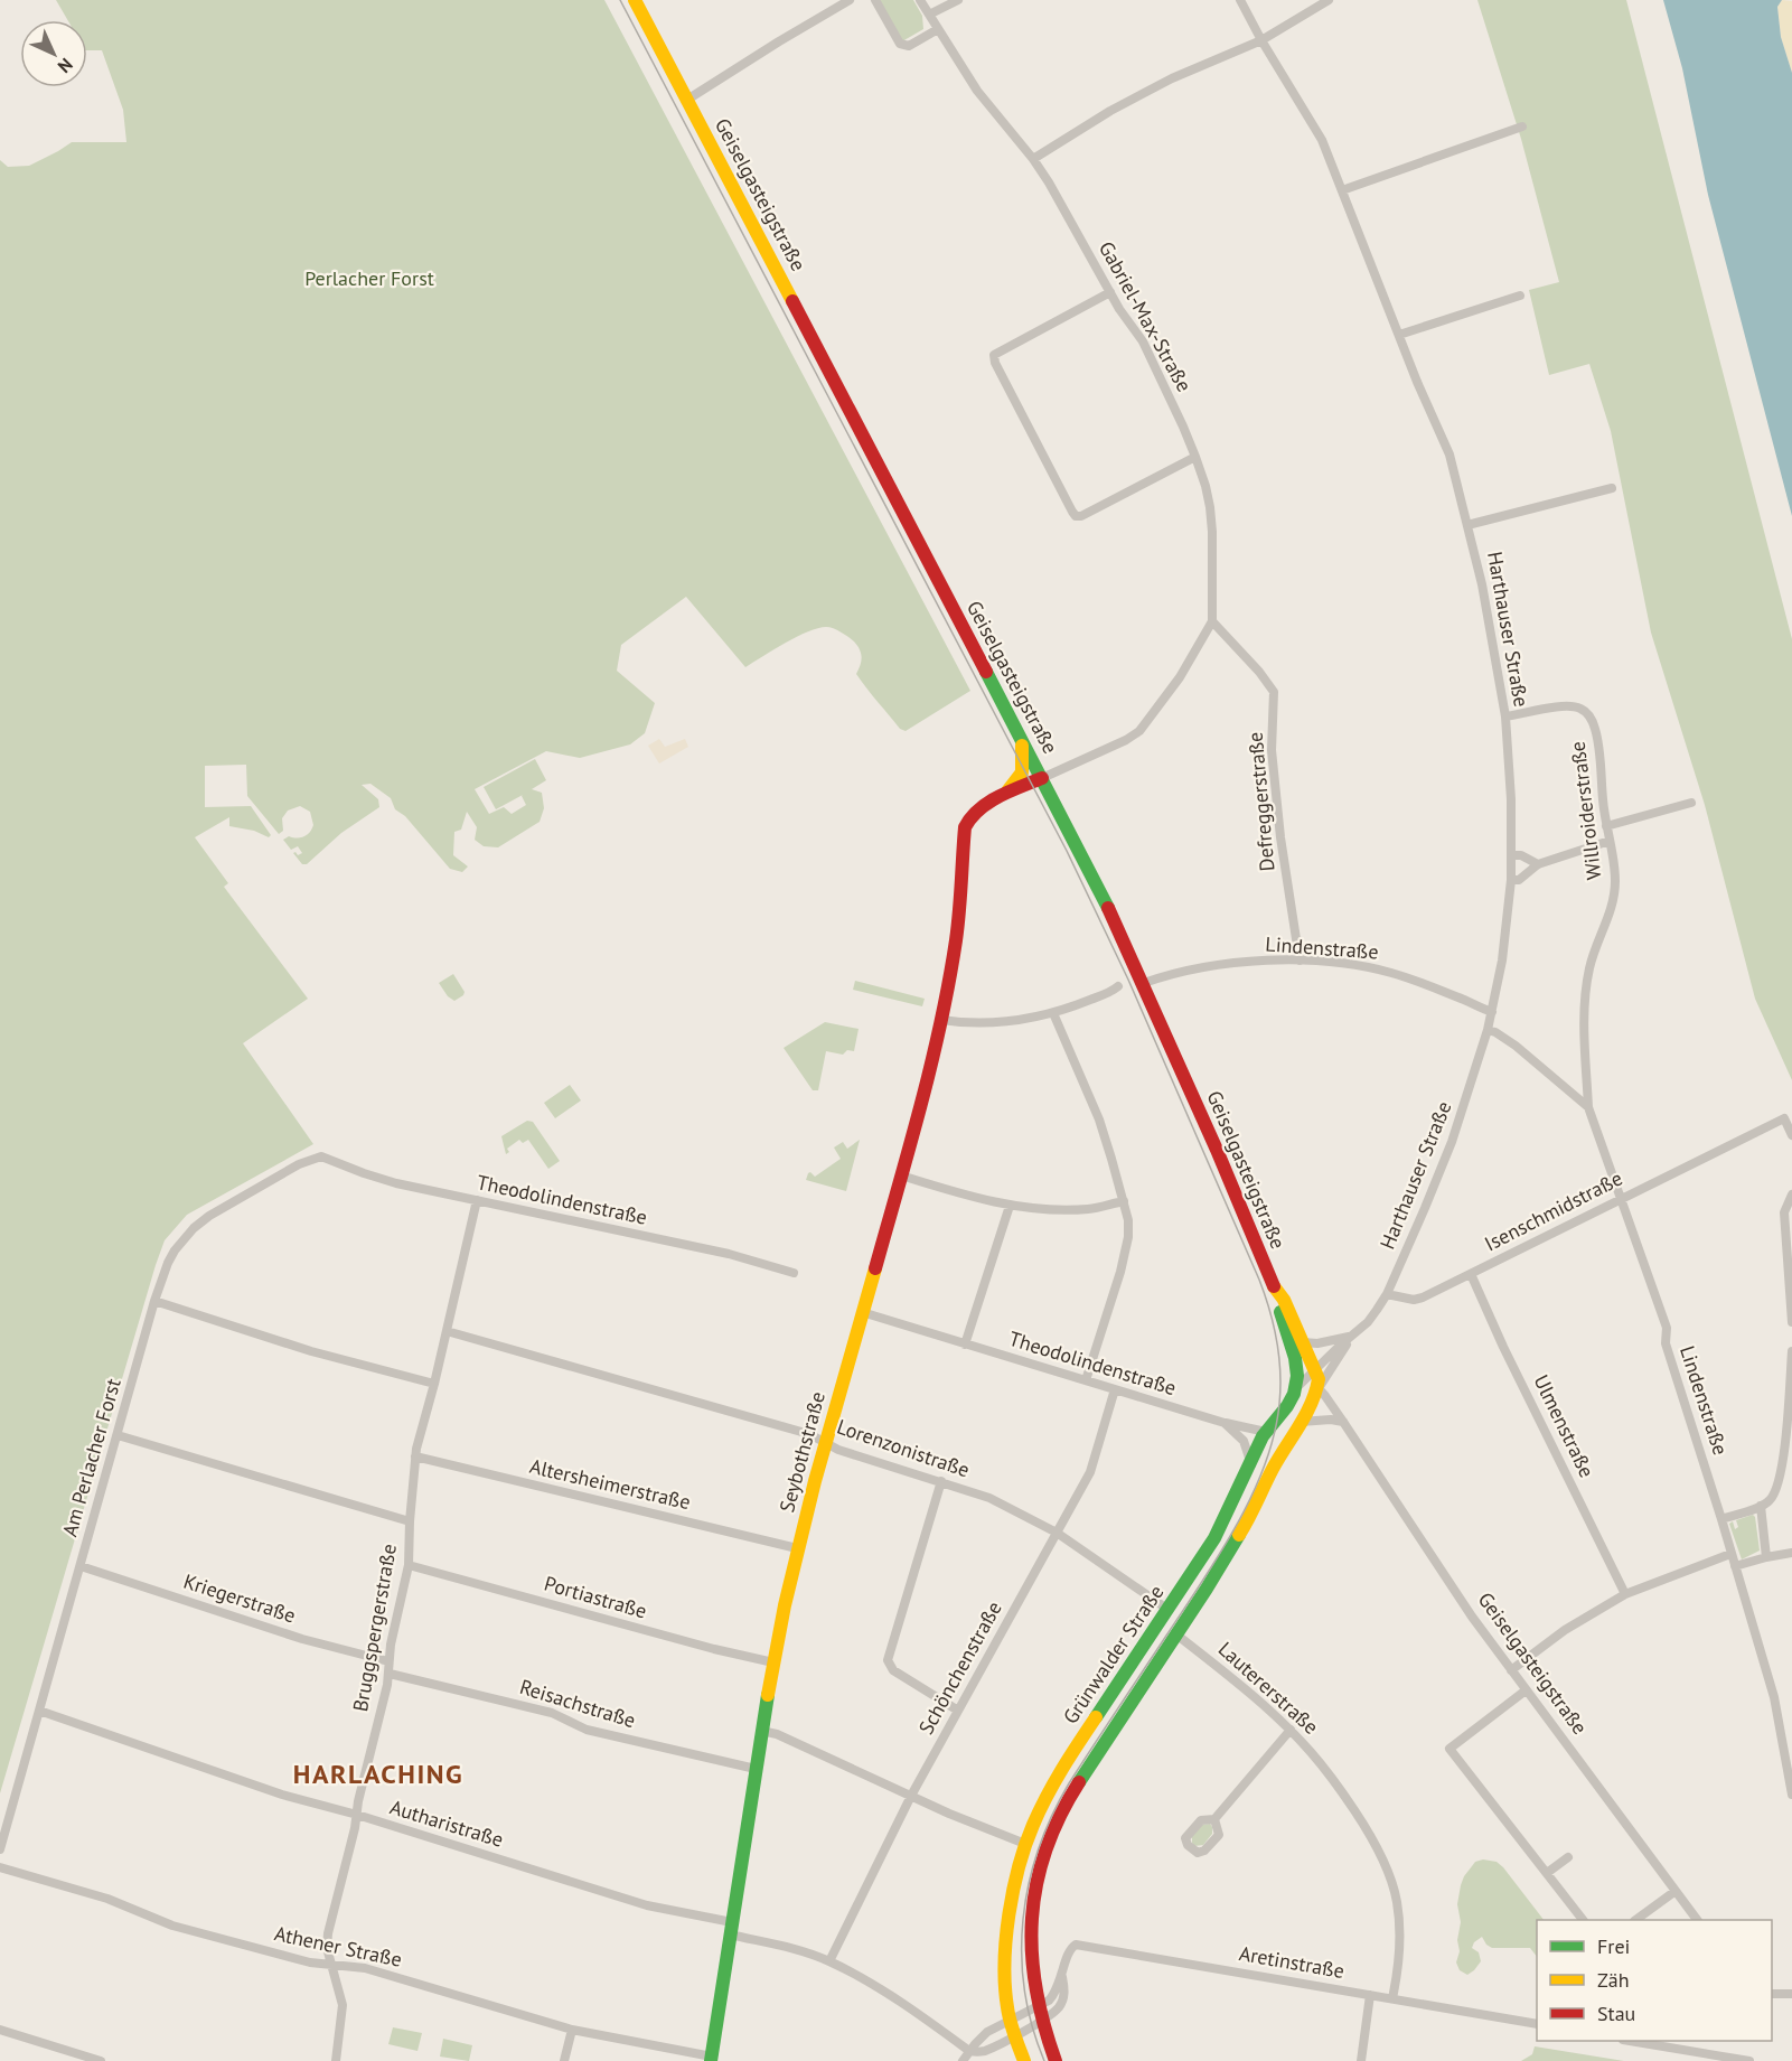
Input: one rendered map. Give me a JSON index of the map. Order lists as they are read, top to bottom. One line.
{"streets":{"main road":["Geiselgasteigstraße","Seybothstraße","Grünwalder Straße"],"street":["Gabriel-Max-Straße","Harthauser Straße","Defreggerstraße","Willroiderstraße","Lindenstraße","Theodolindenstraße","Isenschmidstraße","Ulmenstraße","Lorenzonistraße","Am Perlacher Forst","Altersheimerstraße","Portiastraße","Kriegerstraße","Bruggspergerstraße","Schönchenstraße","Lautererstraße","Reisachstraße","Autharistraße","Athener Straße","Aretinstraße"]},"crossings":[["Geiselgasteigstraße","Lindenstraße"],["Geiselgasteigstraße","Seybothstraße"],["Geiselgasteigstraße","Grünwalder Straße"],["Gabriel-Max-Straße","Defreggerstraße"],["Harthauser Straße","Willroiderstraße"],["Harthauser Straße","Lindenstraße"],["Harthauser Straße","Isenschmidstraße"],["Defreggerstraße","Lindenstraße"],["Willroiderstraße","Lindenstraße"],["Lindenstraße","Isenschmidstraße"],["Theodolindenstraße","Seybothstraße"],["Theodolindenstraße","Am Perlacher Forst"],["Theodolindenstraße","Bruggspergerstraße"],["Theodolindenstraße","Grünwalder Straße"],["Theodolindenstraße","Schönchenstraße"],["Isenschmidstraße","Ulmenstraße"],["Lorenzonistraße","Seybothstraße"],["Lorenzonistraße","Bruggspergerstraße"],["Lorenzonistraße","Grünwalder Straße"],["Lorenzonistraße","Schönchenstraße"],["Seybothstraße","Altersheimerstraße"],["Seybothstraße","Portiastraße"],["Seybothstraße","Reisachstraße"],["Seybothstraße","Autharistraße"],["Seybothstraße","Athener Straße"],["Am Perlacher Forst","Kriegerstraße"],["Am Perlacher Forst","Autharistraße"],["Altersheimerstraße","Bruggspergerstraße"],["Portiastraße","Bruggspergerstraße"],["Kriegerstraße","Bruggspergerstraße"],["Bruggspergerstraße","Reisachstraße"],["Bruggspergerstraße","Autharistraße"],["Bruggspergerstraße","Athener Straße"],["Grünwalder Straße","Lautererstraße"],["Schönchenstraße","Autharistraße"],["Lautererstraße","Aretinstraße"]],"districts":["HARLACHING"],"parks":["Perlacher Forst"],"legend":["Frei","Zäh","Stau"],"north":"bottom right"}
